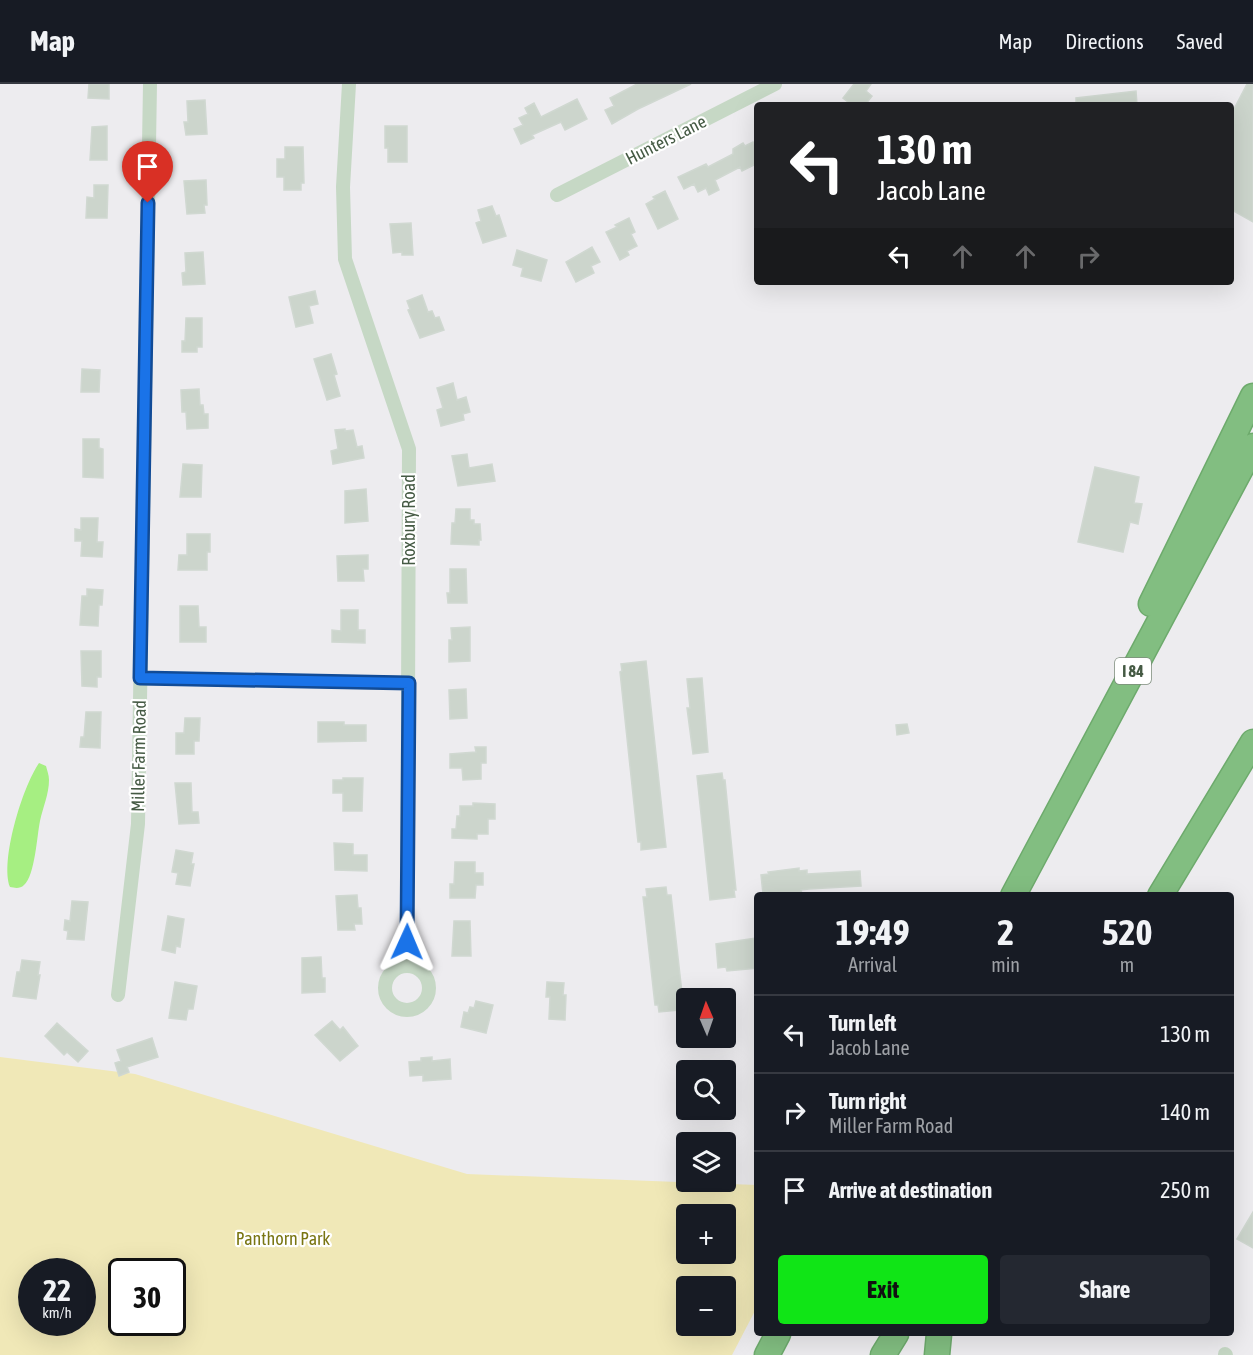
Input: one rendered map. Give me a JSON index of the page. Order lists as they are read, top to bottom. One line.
{"streets":{"highway":["I 84"],"street":["Hunters Lane","Roxbury Road","Miller Farm Road"]},"parks":["Panthorn Park"],"north":"top","page":{"header":"Map","nav":["Map","Directions","Saved"],"turn":["130 m","Jacob Lane"],"eta":["19:49","Arrival","2","min","520","m"],"map_buttons":["+","−"],"list":[{"name":"Turn left","note":"Jacob Lane","value":"130 m"},{"name":"Turn right","note":"Miller Farm Road","value":"140 m"},{"name":"Arrive at destination","value":"250 m"}],"buttons":["Exit","Share"],"speed":"22 km/h","limit":"30"}}
